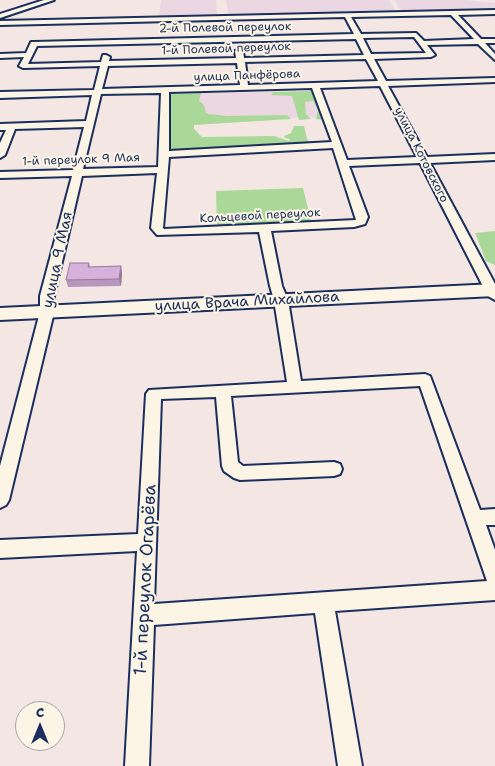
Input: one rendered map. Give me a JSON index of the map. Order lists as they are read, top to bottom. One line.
{"streets":{"main road":["улица Врача Михайлова"],"street":["2-й Полевой переулок","1-й Полевой переулок","улица Панфёрова","улица Котовского","1-й переулок 9 Мая","Кольцевой переулок","улица 9 Мая","1-й переулок Огарёва"]},"crossings":[["2-й Полевой переулок","1-й Полевой переулок"],["2-й Полевой переулок","улица Котовского"],["2-й Полевой переулок","улица 9 Мая"],["1-й Полевой переулок","улица Котовского"],["1-й Полевой переулок","улица 9 Мая"],["улица Панфёрова","улица Котовского"],["улица Панфёрова","Кольцевой переулок"],["улица Панфёрова","улица 9 Мая"],["улица Котовского","улица Врача Михайлова"],["1-й переулок 9 Мая","Кольцевой переулок"],["1-й переулок 9 Мая","улица 9 Мая"],["улица 9 Мая","улица Врача Михайлова"]],"north":"top"}
